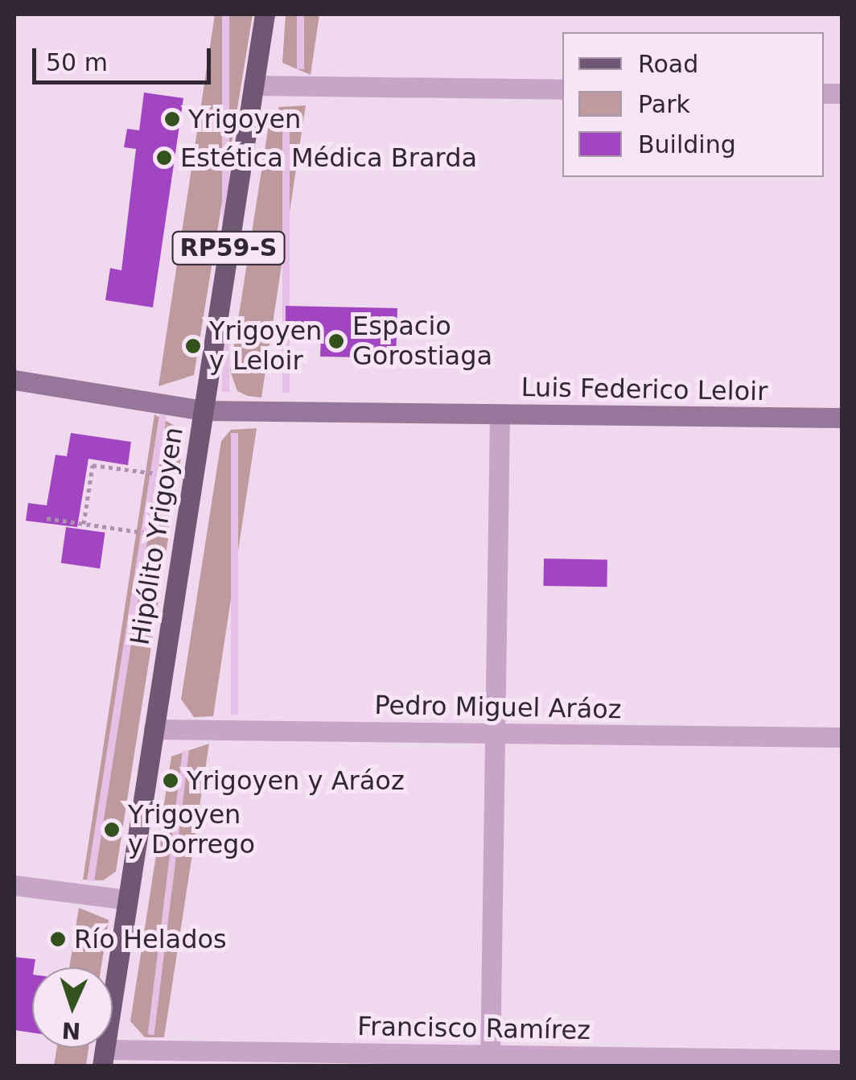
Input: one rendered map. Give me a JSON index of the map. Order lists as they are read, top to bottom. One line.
{"streets":{"main road":["RP59-S","Hipólito Yrigoyen"],"street":["Luis Federico Leloir","Pedro Miguel Aráoz","Francisco Ramírez"]},"crossings":[["Luis Federico Leloir","Hipólito Yrigoyen"],["Hipólito Yrigoyen","Pedro Miguel Aráoz"],["Hipólito Yrigoyen","Francisco Ramírez"]],"places":["Yrigoyen","Estética Médica Brarda","Espacio Gorostiaga","Yrigoyen y Leloir","Yrigoyen y Aráoz","Yrigoyen y Dorrego","Río Helados"],"legend":["Road","Park","Building"],"scale_bar":"50 m","north":"bottom"}
